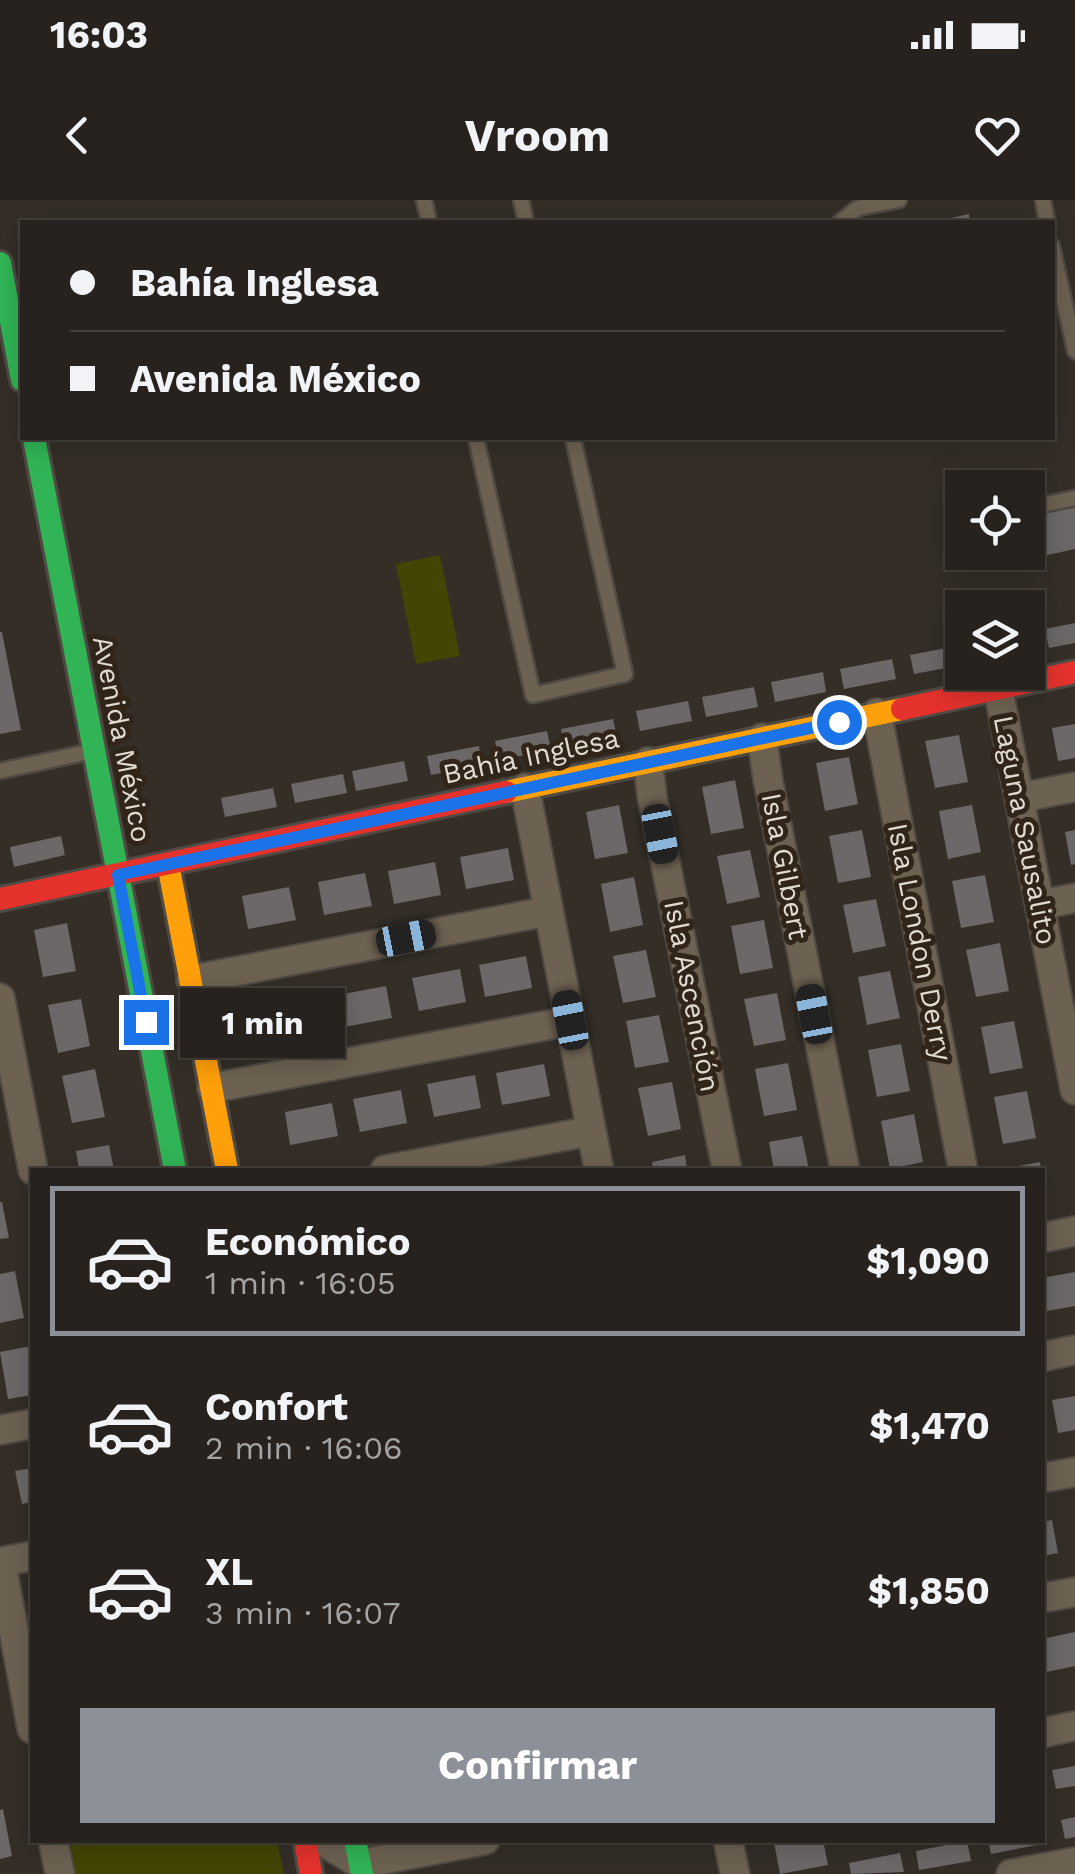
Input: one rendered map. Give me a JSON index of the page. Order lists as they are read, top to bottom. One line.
{"streets":{"street":["Avenida México","Bahía Inglesa","Laguna Sausalito","Isla Gilbert","Isla London Derry","Isla Ascención"]},"crossings":[["Avenida México","Bahía Inglesa"],["Bahía Inglesa","Isla Gilbert"],["Bahía Inglesa","Isla London Derry"],["Bahía Inglesa","Isla Ascención"]],"page":{"status":"16:03","header":"Vroom","banner":["Bahía Inglesa","Avenida México"],"bubble":"1 min","list":[{"name":"Económico","note":"1 min · 16:05","value":"$1,090"},{"name":"Confort","note":"2 min · 16:06","value":"$1,470"},{"name":"XL","note":"3 min · 16:07","value":"$1,850"}],"buttons":"Confirmar"}}
